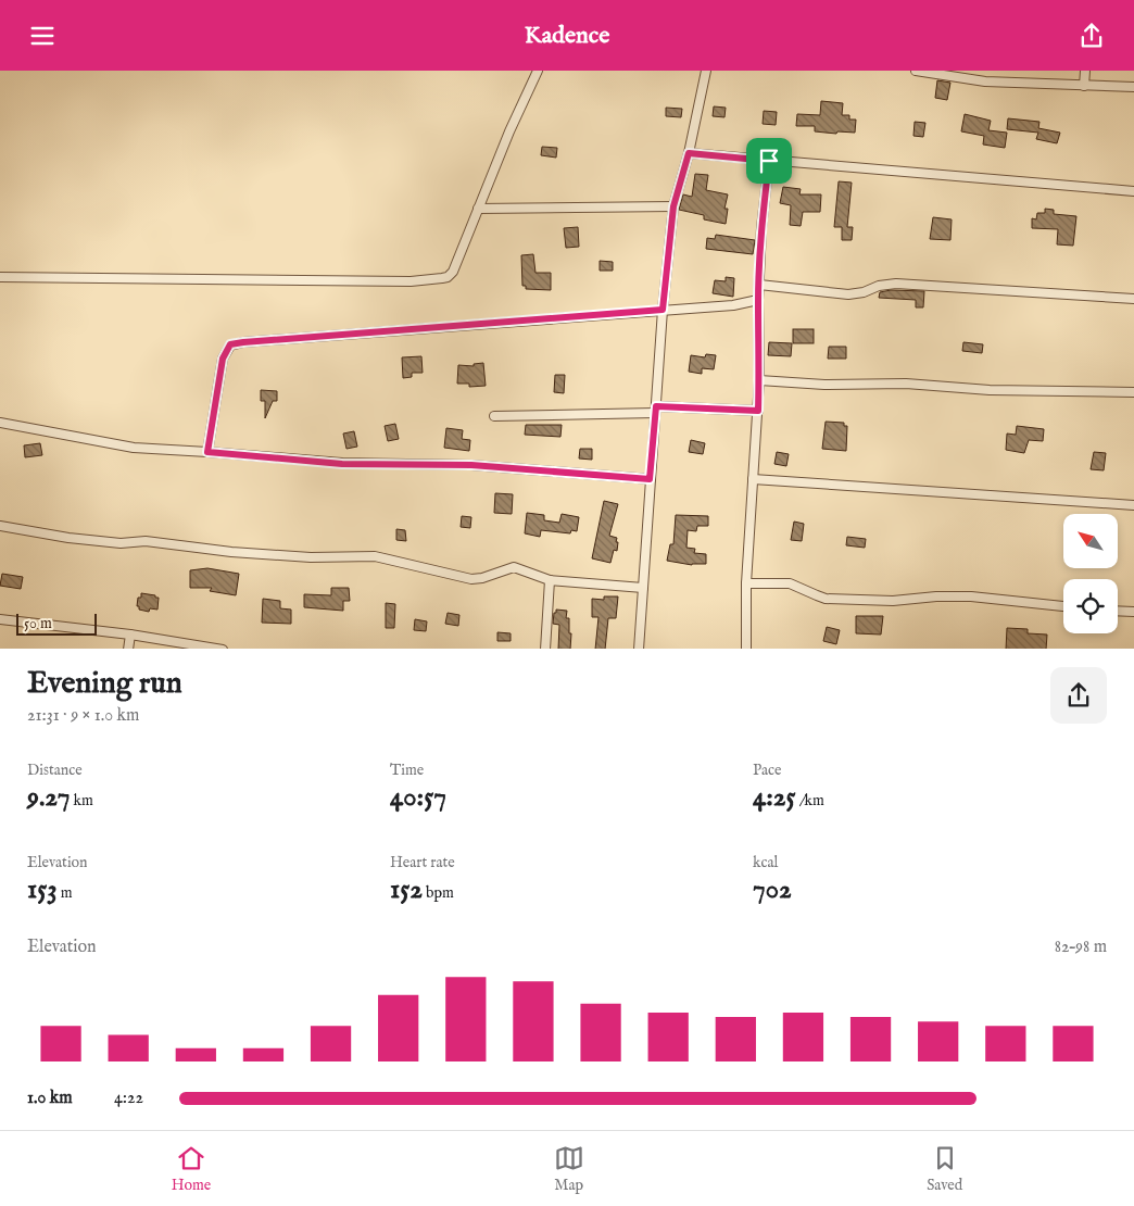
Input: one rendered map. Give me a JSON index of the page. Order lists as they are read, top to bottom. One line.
{"scale_bar":"50 m","north":"top left","page":{"header":"Kadence","scale":"50 m","heading":["Evening run","21:31 · 9 × 1.0 km"],"stats":[["Distance","9.27 km"],["Time","40:57"],["Pace","4:25 /km"],["Elevation","153 m"],["Heart rate","152 bpm"],["kcal","702"]],"chart":["Elevation","82–98 m"],"list":[{"name":"1.0 km","note":"4:22"}],"tabs":["Home","Map","Saved"]}}
